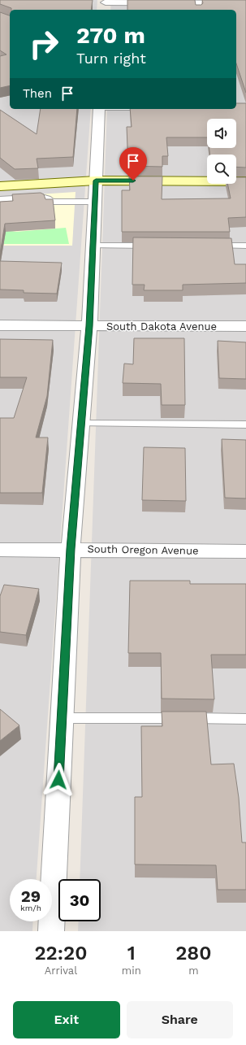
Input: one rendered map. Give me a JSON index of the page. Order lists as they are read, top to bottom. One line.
{"streets":{"street":["South Dakota Avenue","South Oregon Avenue"]},"page":{"turn":["270 m","Turn right"],"then":"Then","speed":"29 km/h","limit":"30","eta":["22:20","Arrival","1","min","280","m"],"buttons":["Exit","Share"]}}
